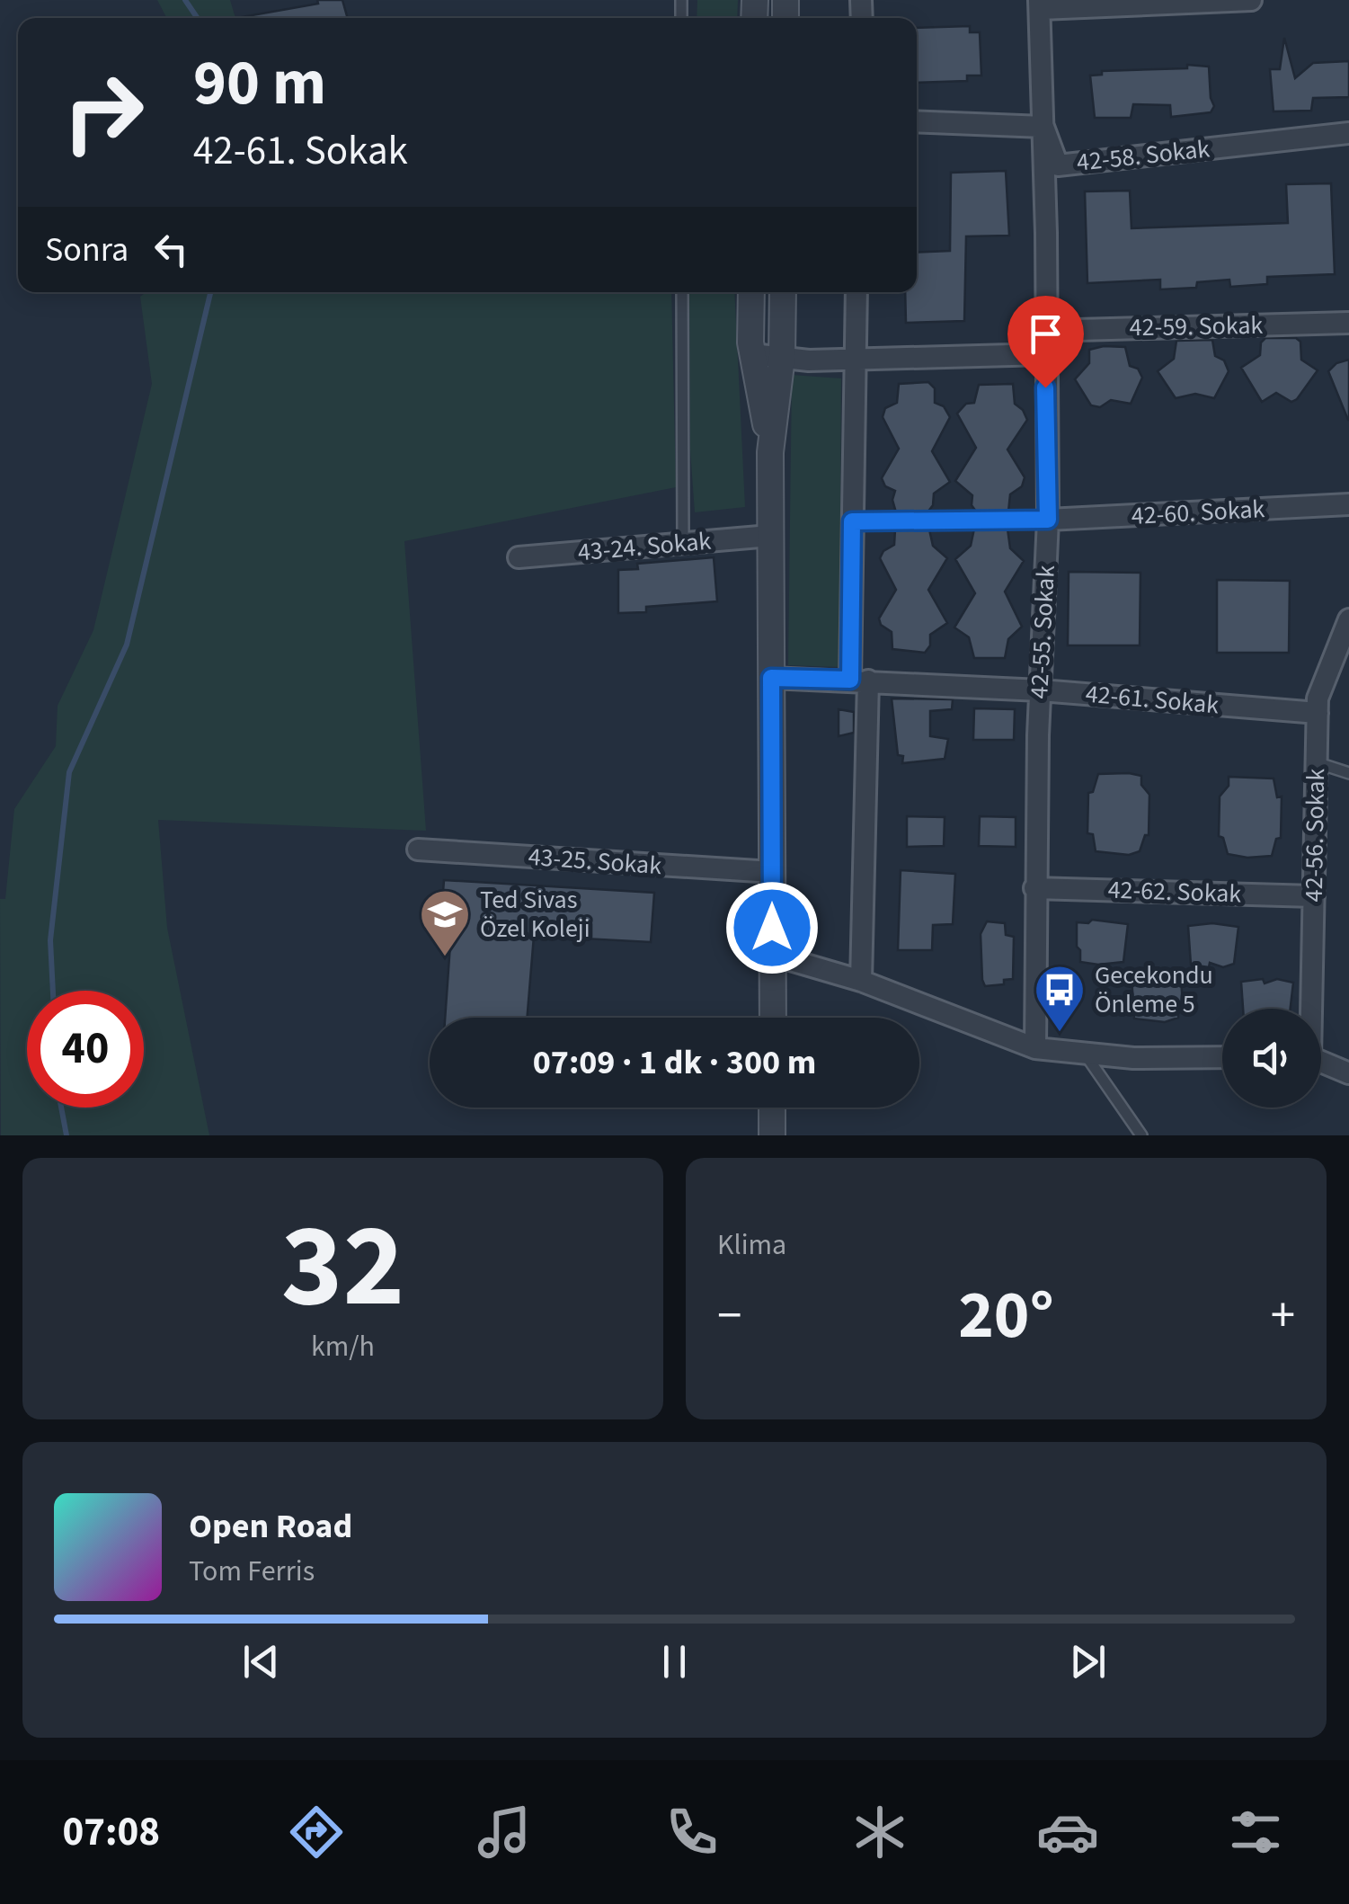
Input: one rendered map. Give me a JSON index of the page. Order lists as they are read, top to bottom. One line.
{"streets":{"street":["42-58. Sokak","42-59. Sokak","42-60. Sokak","43-24. Sokak","42-55. Sokak","42-61. Sokak","42-56. Sokak","43-25. Sokak","42-62. Sokak"]},"crossings":[["42-58. Sokak","42-55. Sokak"],["42-59. Sokak","42-55. Sokak"],["42-60. Sokak","42-55. Sokak"],["42-55. Sokak","42-61. Sokak"],["42-55. Sokak","42-62. Sokak"],["42-61. Sokak","42-56. Sokak"],["42-56. Sokak","42-62. Sokak"]],"places":{"school or university":["Ted Sivas Özel Koleji"],"bus stop":["Gecekondu Önleme 5"]},"page":{"turn":["90 m","42-61. Sokak"],"then":"Sonra","limit":"40","trip":"07:09 · 1 dk · 300 m","tile":[["32","km/h"],"Klima"],"heat":["−","20°","+"],"song":["Open Road","Tom Ferris"],"tabs":"07:08"}}
